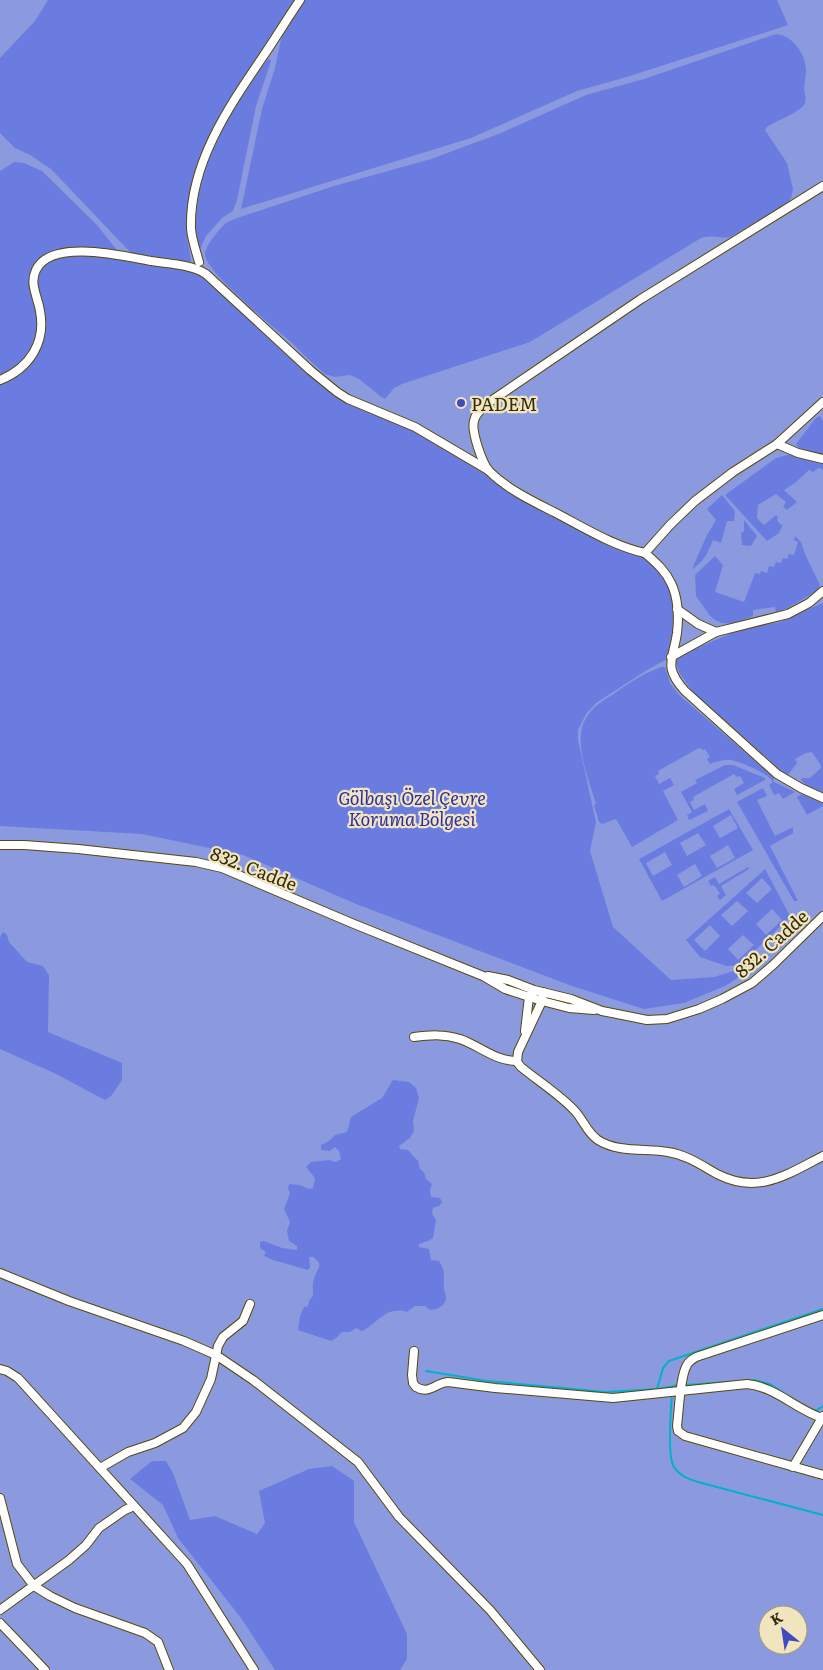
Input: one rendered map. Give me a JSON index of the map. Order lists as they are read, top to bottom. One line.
{"streets":{"street":["832. Cadde"]},"parks":["Gölbaşı Özel Çevre Koruma Bölgesi"],"places":["PADEM"],"north":"top left"}
